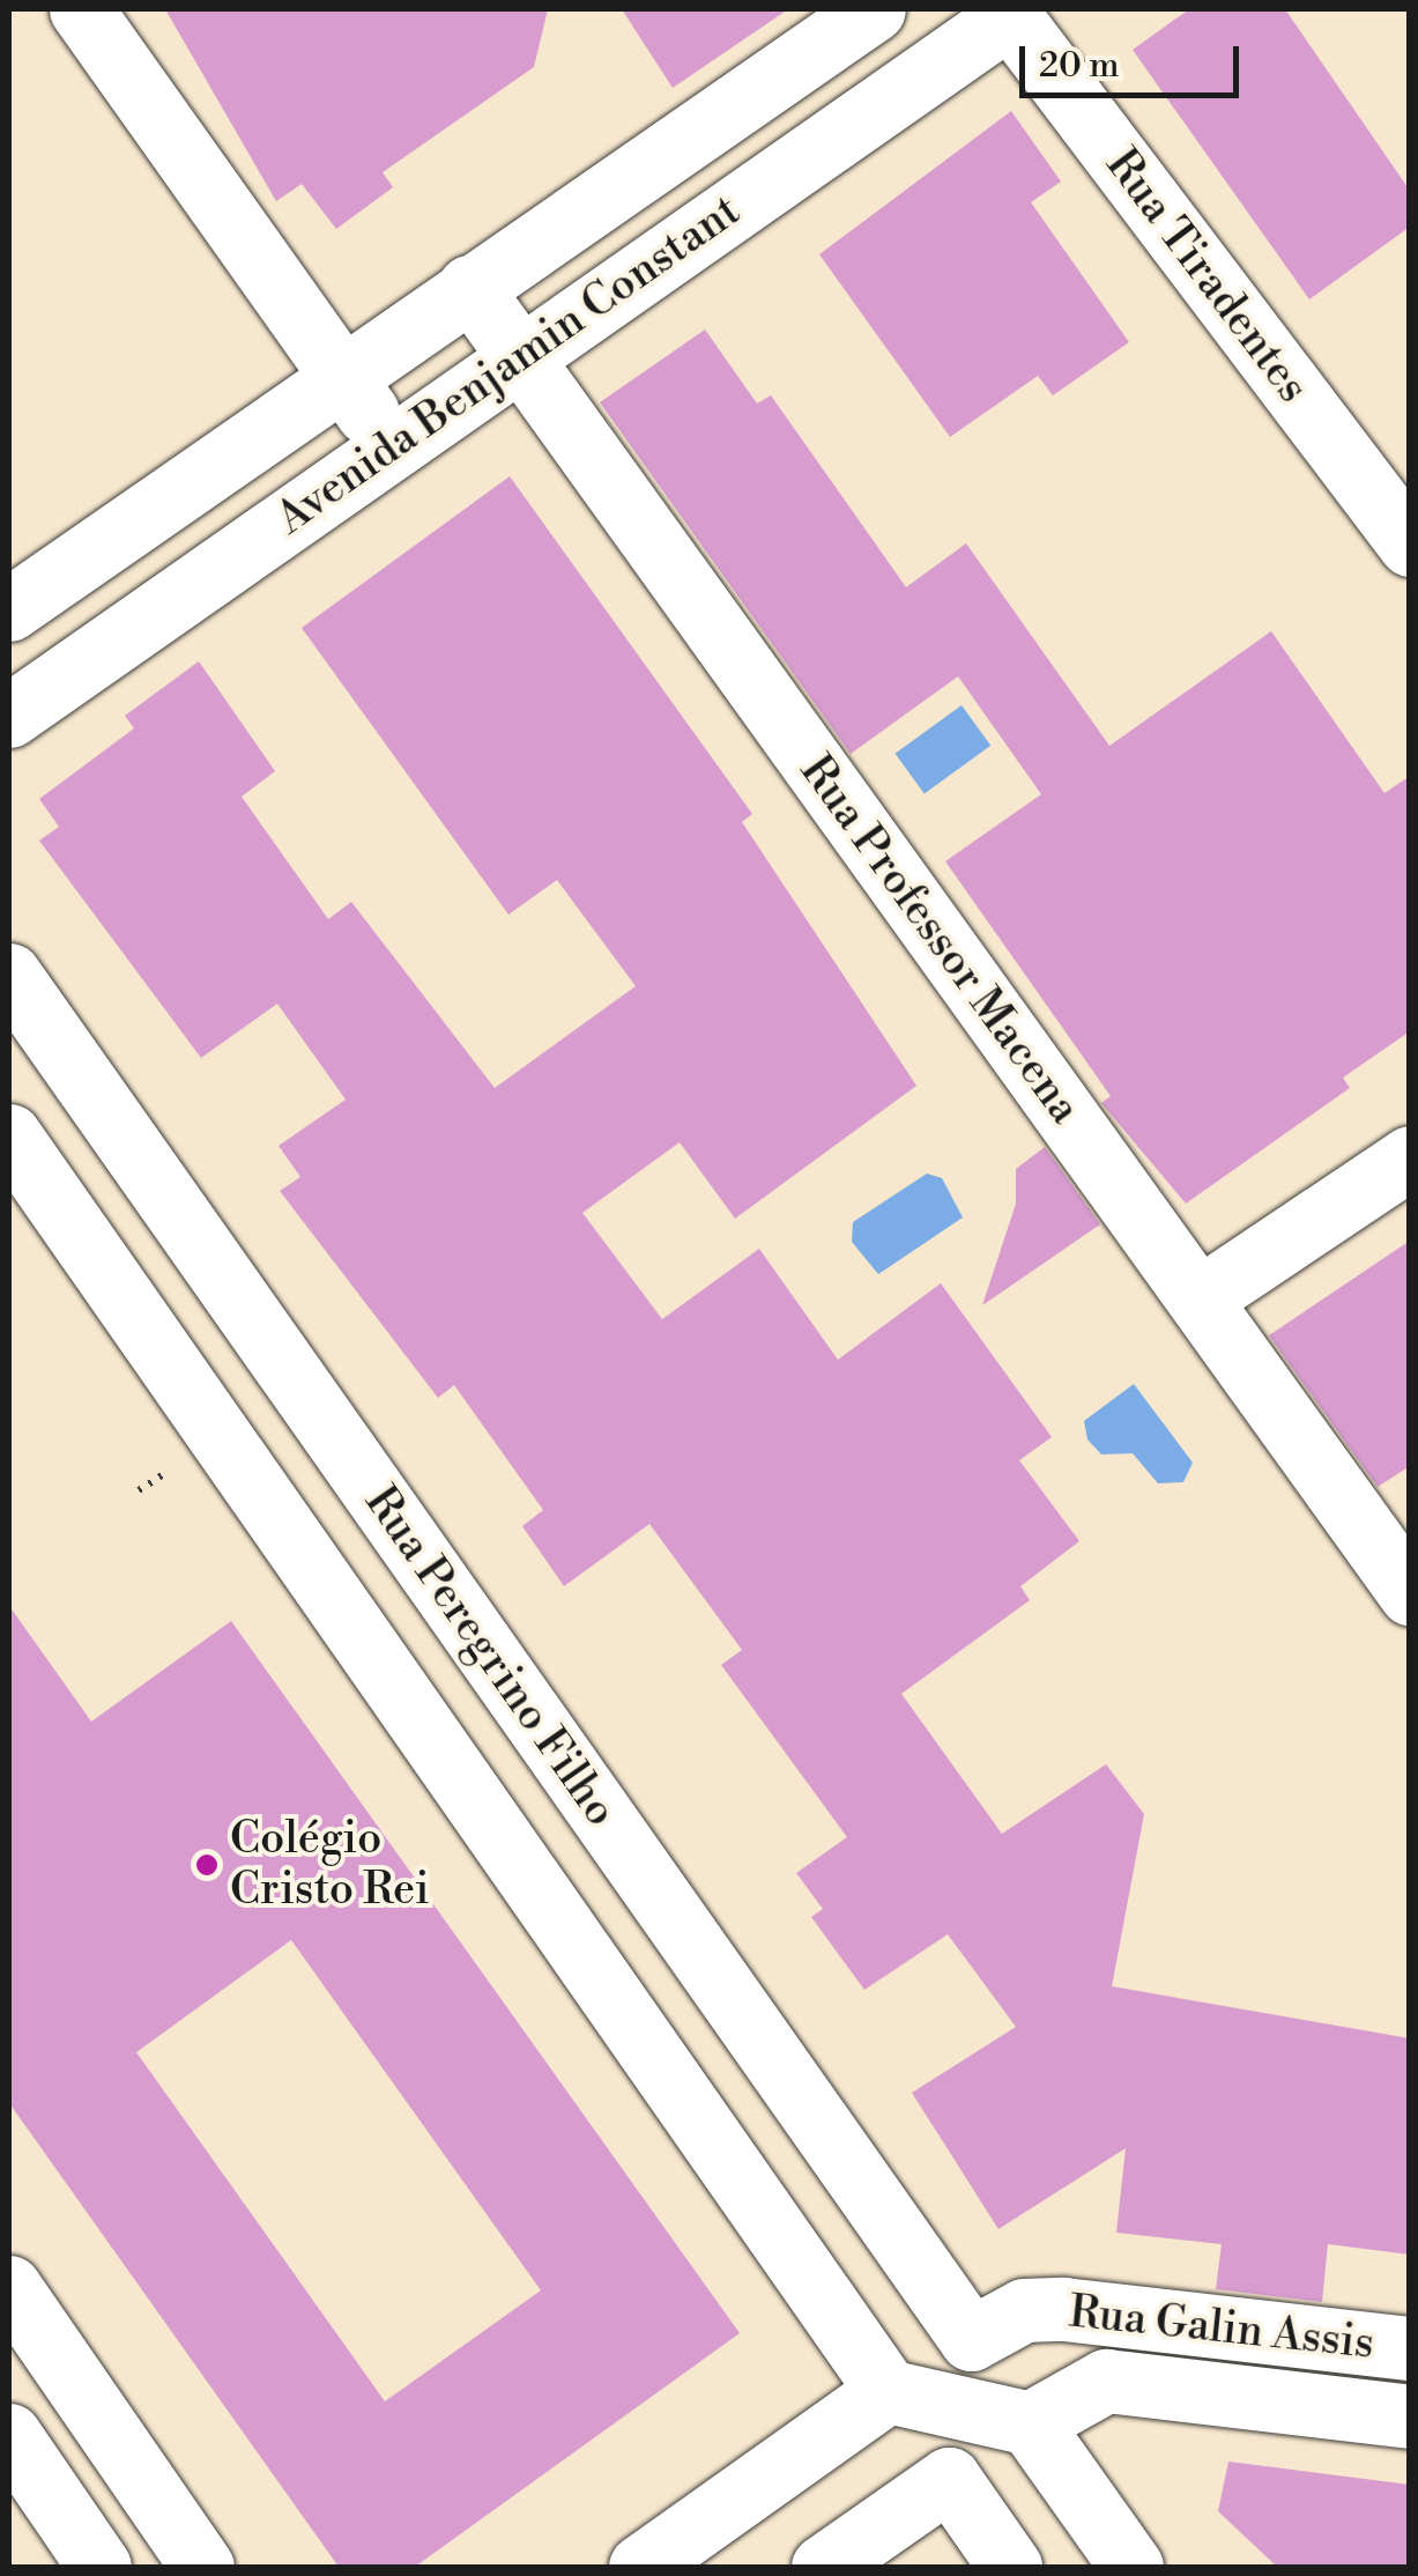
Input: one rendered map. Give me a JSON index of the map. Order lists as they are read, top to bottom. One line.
{"streets":{"street":["Rua Tiradentes","Avenida Benjamin Constant","Rua Professor Macena","Rua Peregrino Filho","Rua Galin Assis"]},"crossings":[["Rua Tiradentes","Avenida Benjamin Constant"],["Avenida Benjamin Constant","Rua Professor Macena"],["Rua Peregrino Filho","Rua Galin Assis"]],"places":["Colégio Cristo Rei"],"scale_bar":"20 m"}
